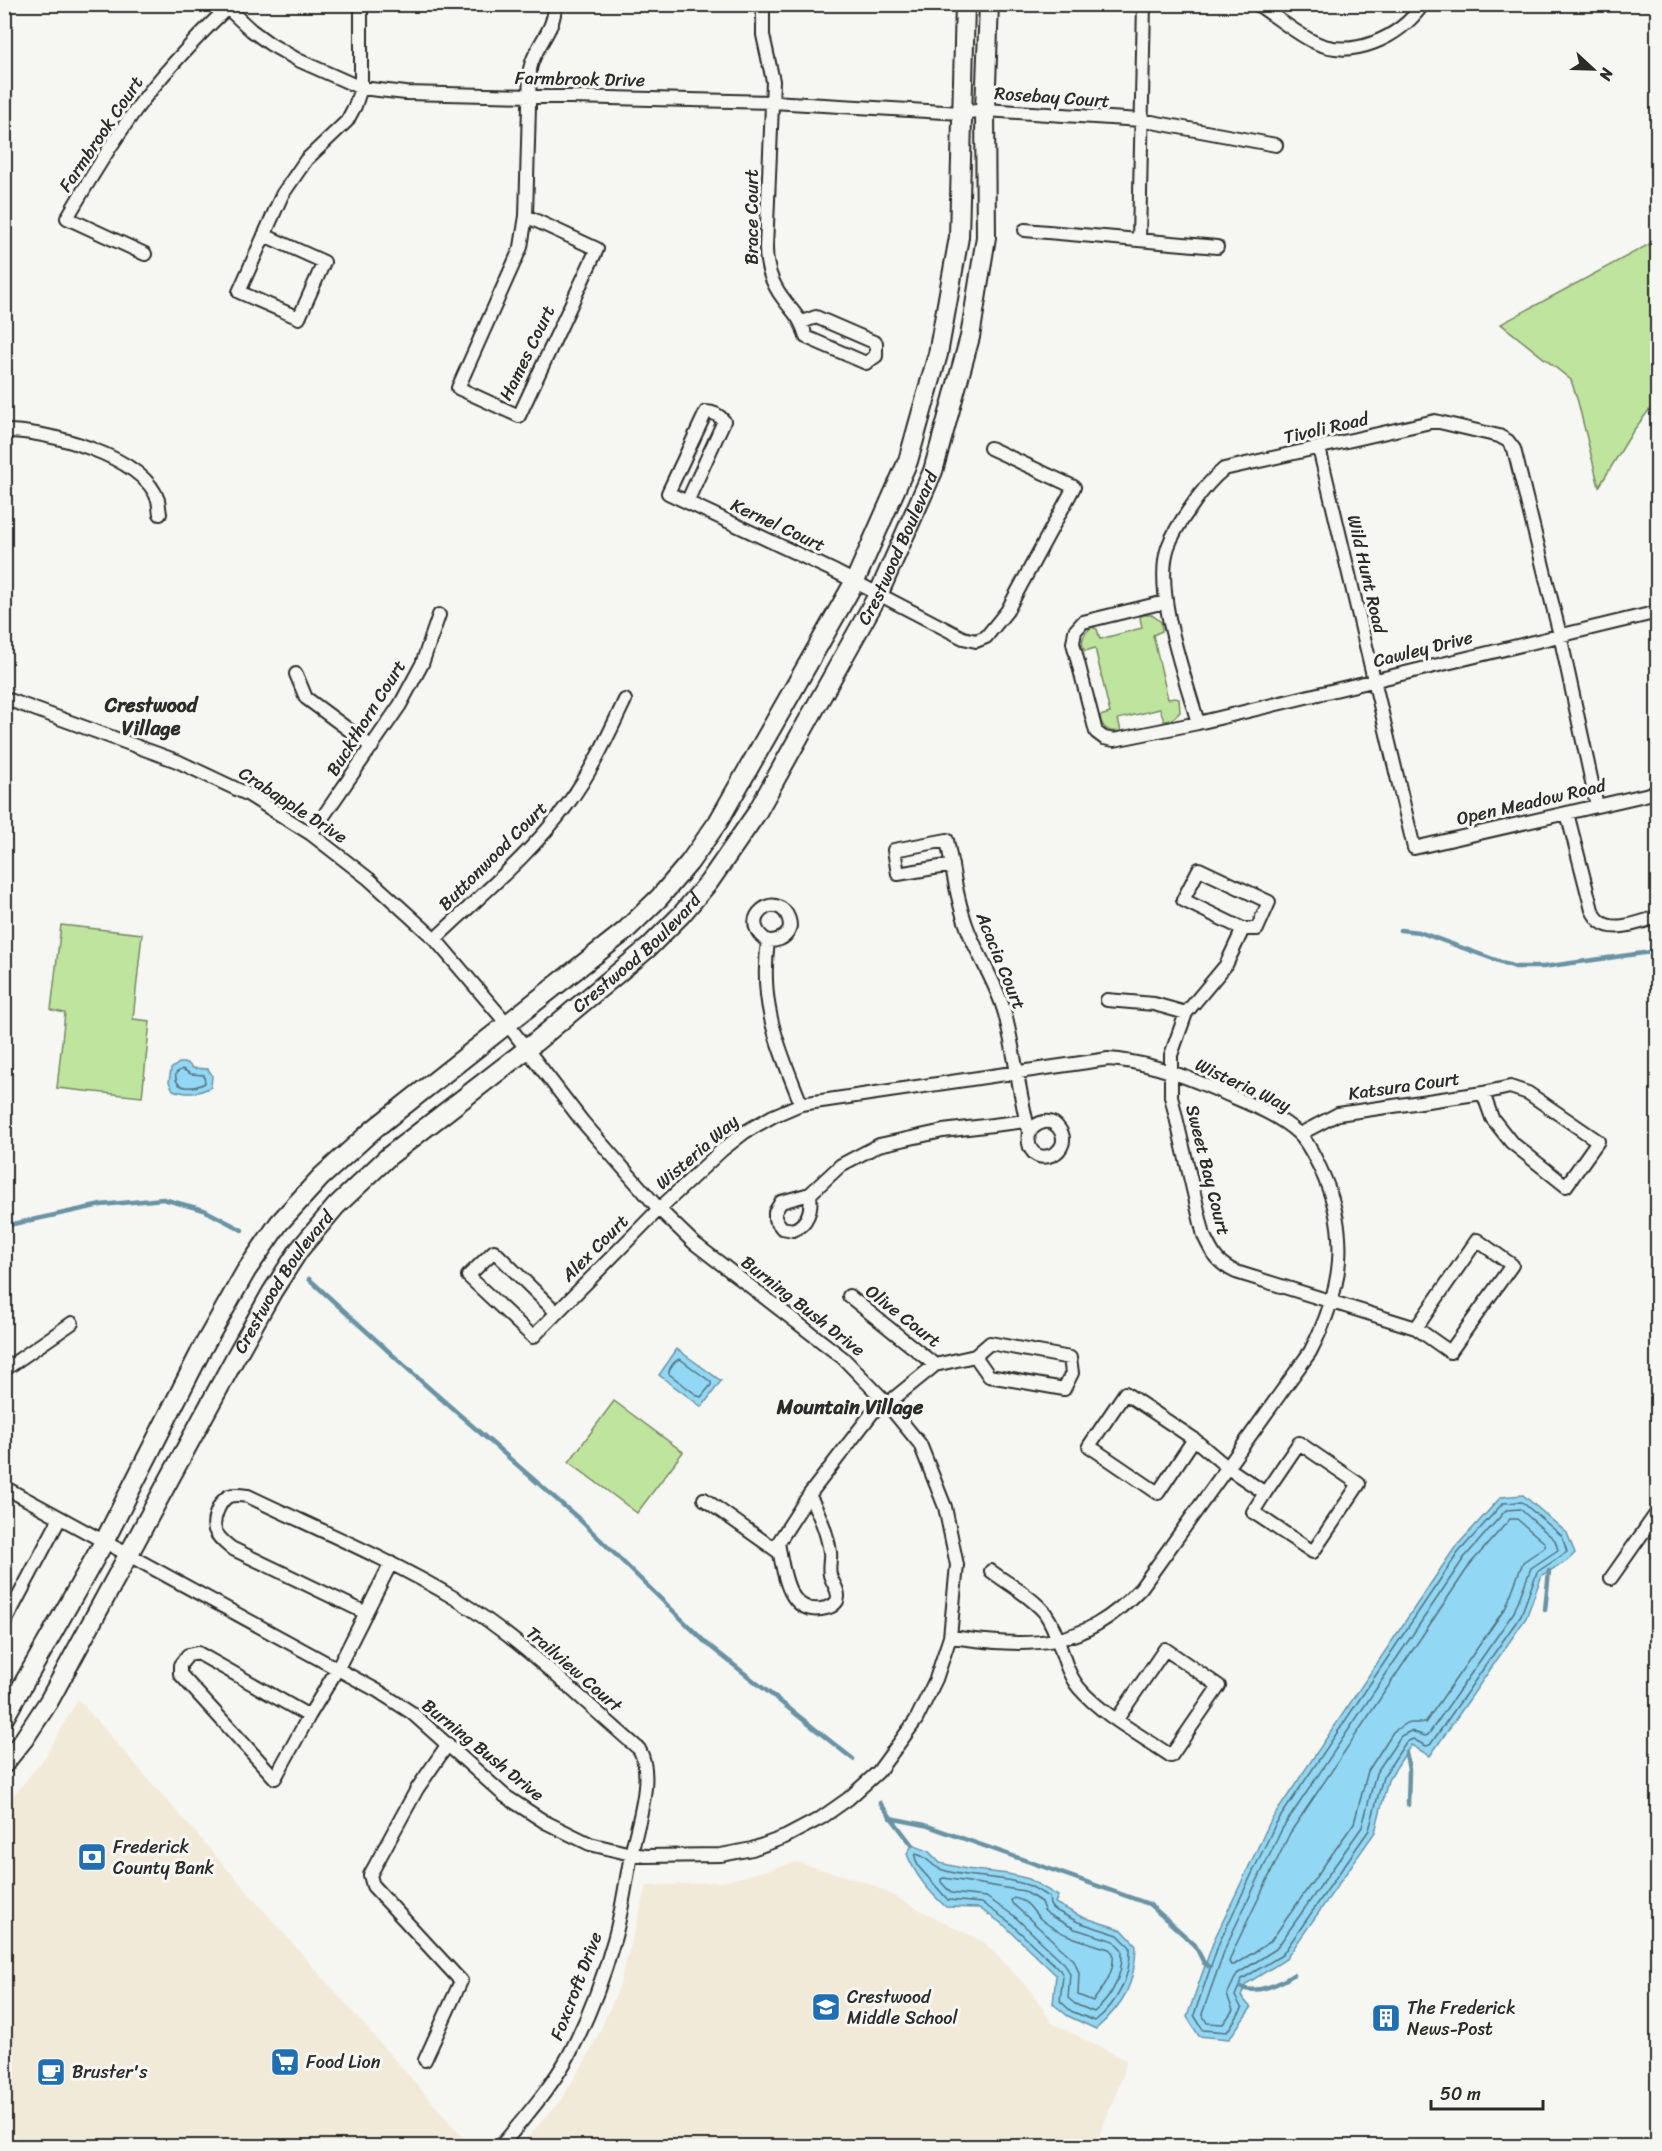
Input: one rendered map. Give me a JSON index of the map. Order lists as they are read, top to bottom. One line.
{"streets":{"main road":["Crestwood Boulevard"],"street":["Farmbrook Drive","Rosebay Court","Farmbrook Court","Brace Court","Hames Court","Tivoli Road","Kernel Court","Wild Hunt Road","Cawley Drive","Buckthorn Court","Open Meadow Road","Crabapple Drive","Buttonwood Court","Acacia Court","Wisteria Way","Katsura Court","Sweet Bay Court","Alex Court","Burning Bush Drive","Olive Court","Trailview Court","Foxcroft Drive"]},"crossings":[["Farmbrook Drive","Rosebay Court"],["Farmbrook Drive","Farmbrook Court"],["Farmbrook Drive","Brace Court"],["Farmbrook Drive","Hames Court"],["Farmbrook Drive","Crestwood Boulevard"],["Rosebay Court","Crestwood Boulevard"],["Tivoli Road","Wild Hunt Road"],["Tivoli Road","Cawley Drive"],["Tivoli Road","Open Meadow Road"],["Kernel Court","Crestwood Boulevard"],["Crestwood Boulevard","Crabapple Drive"],["Crestwood Boulevard","Burning Bush Drive"],["Wild Hunt Road","Cawley Drive"],["Wild Hunt Road","Open Meadow Road"],["Buckthorn Court","Crabapple Drive"],["Crabapple Drive","Buttonwood Court"],["Crabapple Drive","Burning Bush Drive"],["Acacia Court","Wisteria Way"],["Wisteria Way","Katsura Court"],["Wisteria Way","Sweet Bay Court"],["Wisteria Way","Alex Court"],["Wisteria Way","Burning Bush Drive"],["Alex Court","Burning Bush Drive"],["Burning Bush Drive","Trailview Court"],["Burning Bush Drive","Foxcroft Drive"],["Trailview Court","Foxcroft Drive"]],"districts":["Crestwood Village","Mountain Village"],"places":{"bank":["Frederick County Bank"],"school or university":["Crestwood Middle School"],"building":["The Frederick News-Post"],"supermarket":["Food Lion"],"cafe":["Bruster's"]},"scale_bar":"50 m","north":"right"}
